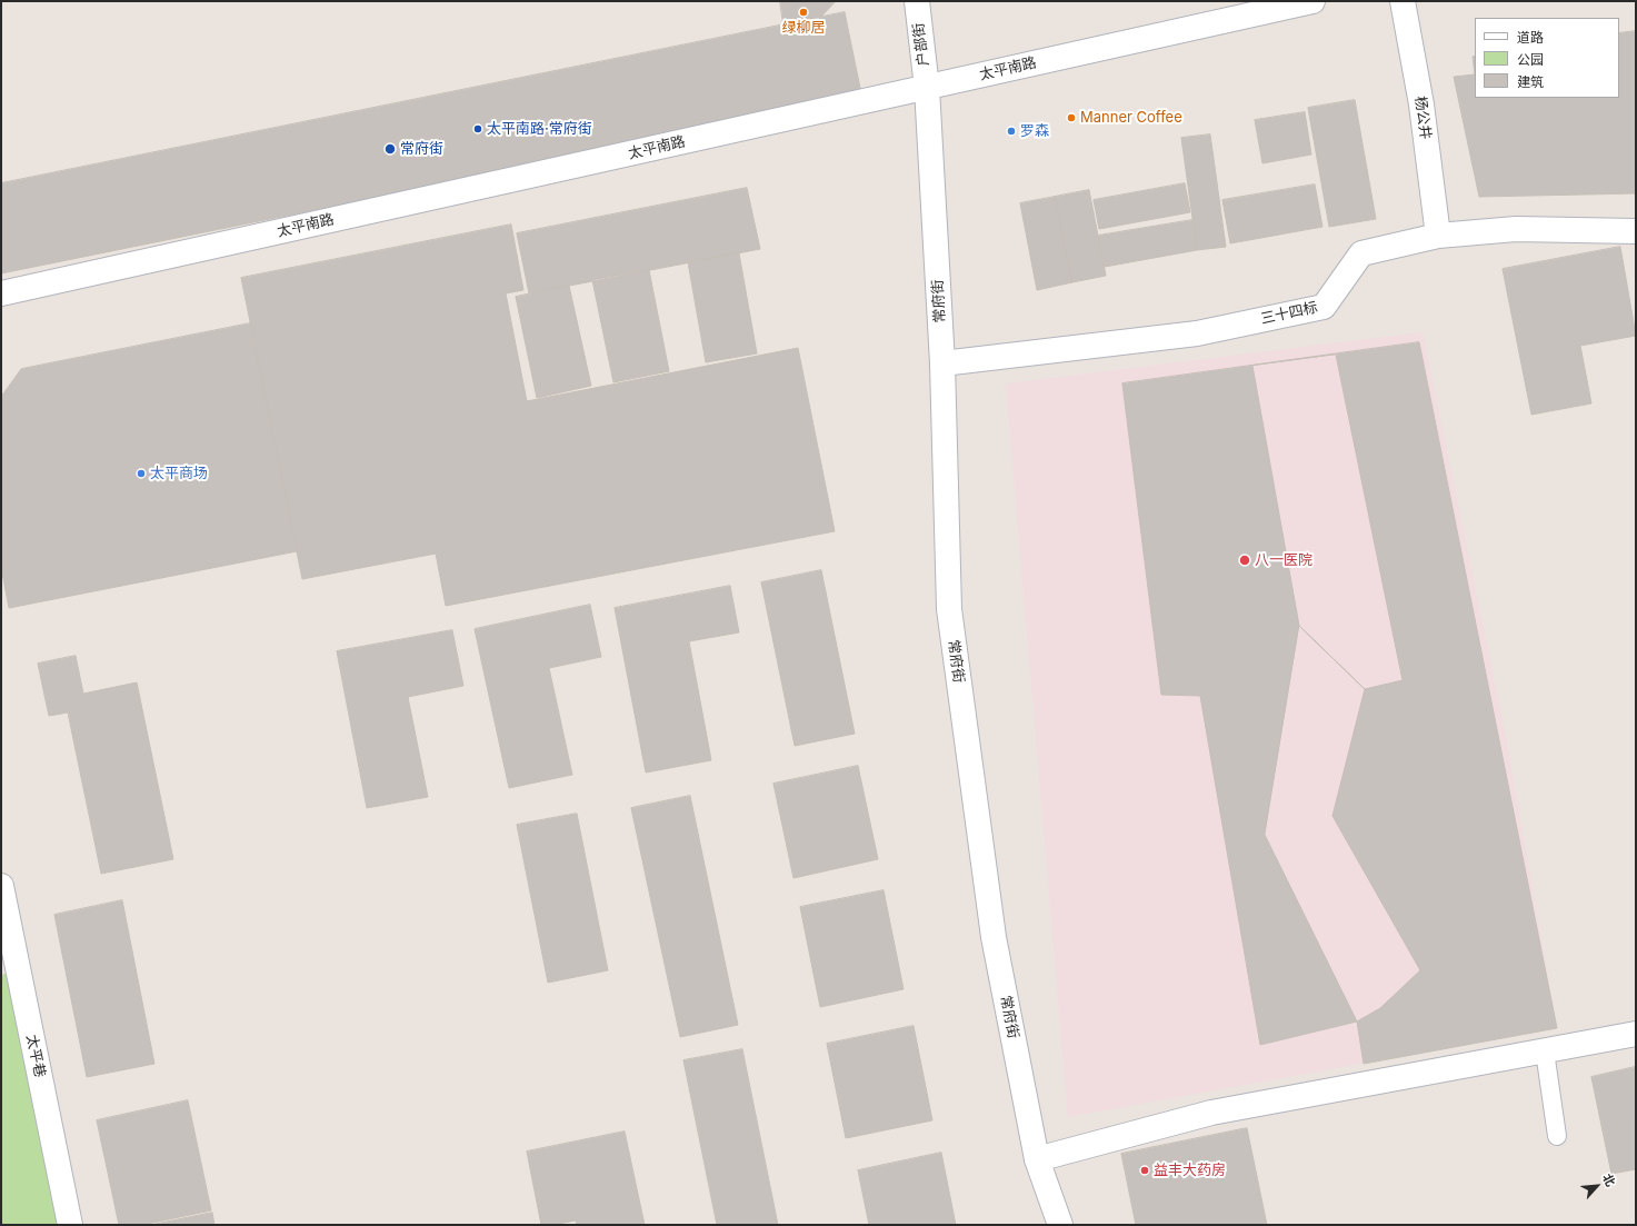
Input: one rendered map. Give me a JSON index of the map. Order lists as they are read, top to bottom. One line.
{"streets":{"main road":["户部街","太平南路","杨公井","常府街","三十四标","太平巷"]},"crossings":[["户部街","太平南路"],["户部街","常府街"],["太平南路","常府街"],["杨公井","三十四标"],["常府街","三十四标"]],"places":["绿柳居","Manner Coffee","太平南路·常府街","罗森","常府街","太平商场","八一医院","益丰大药房"],"legend":["道路","公园","建筑"],"north":"top right"}
